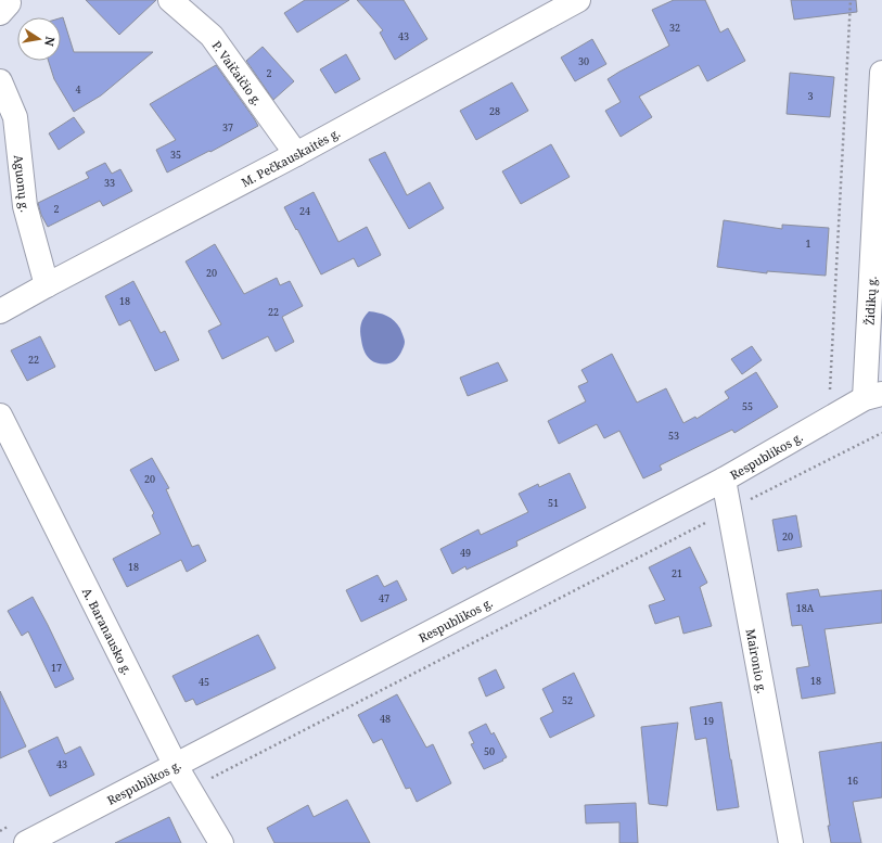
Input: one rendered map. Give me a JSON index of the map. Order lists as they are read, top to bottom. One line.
{"streets":{"street":["P. Vaičaičio g.","M. Pečkauskaitės g.","Aguonų g.","Židikų g.","Respublikos g.","A. Baranausko g.","Maironio g."]},"crossings":[["P. Vaičaičio g.","M. Pečkauskaitės g."],["M. Pečkauskaitės g.","Aguonų g."],["Židikų g.","Respublikos g."],["Respublikos g.","A. Baranausko g."],["Respublikos g.","Maironio g."]],"house_numbers":["32","43","30","2","4","3","28","37","35","33","2","24","1","20","18","22","22","55","53","20","51","20","49","18","21","47","18A","17","18","45","52","48","19","50","43","16"],"north":"right"}
